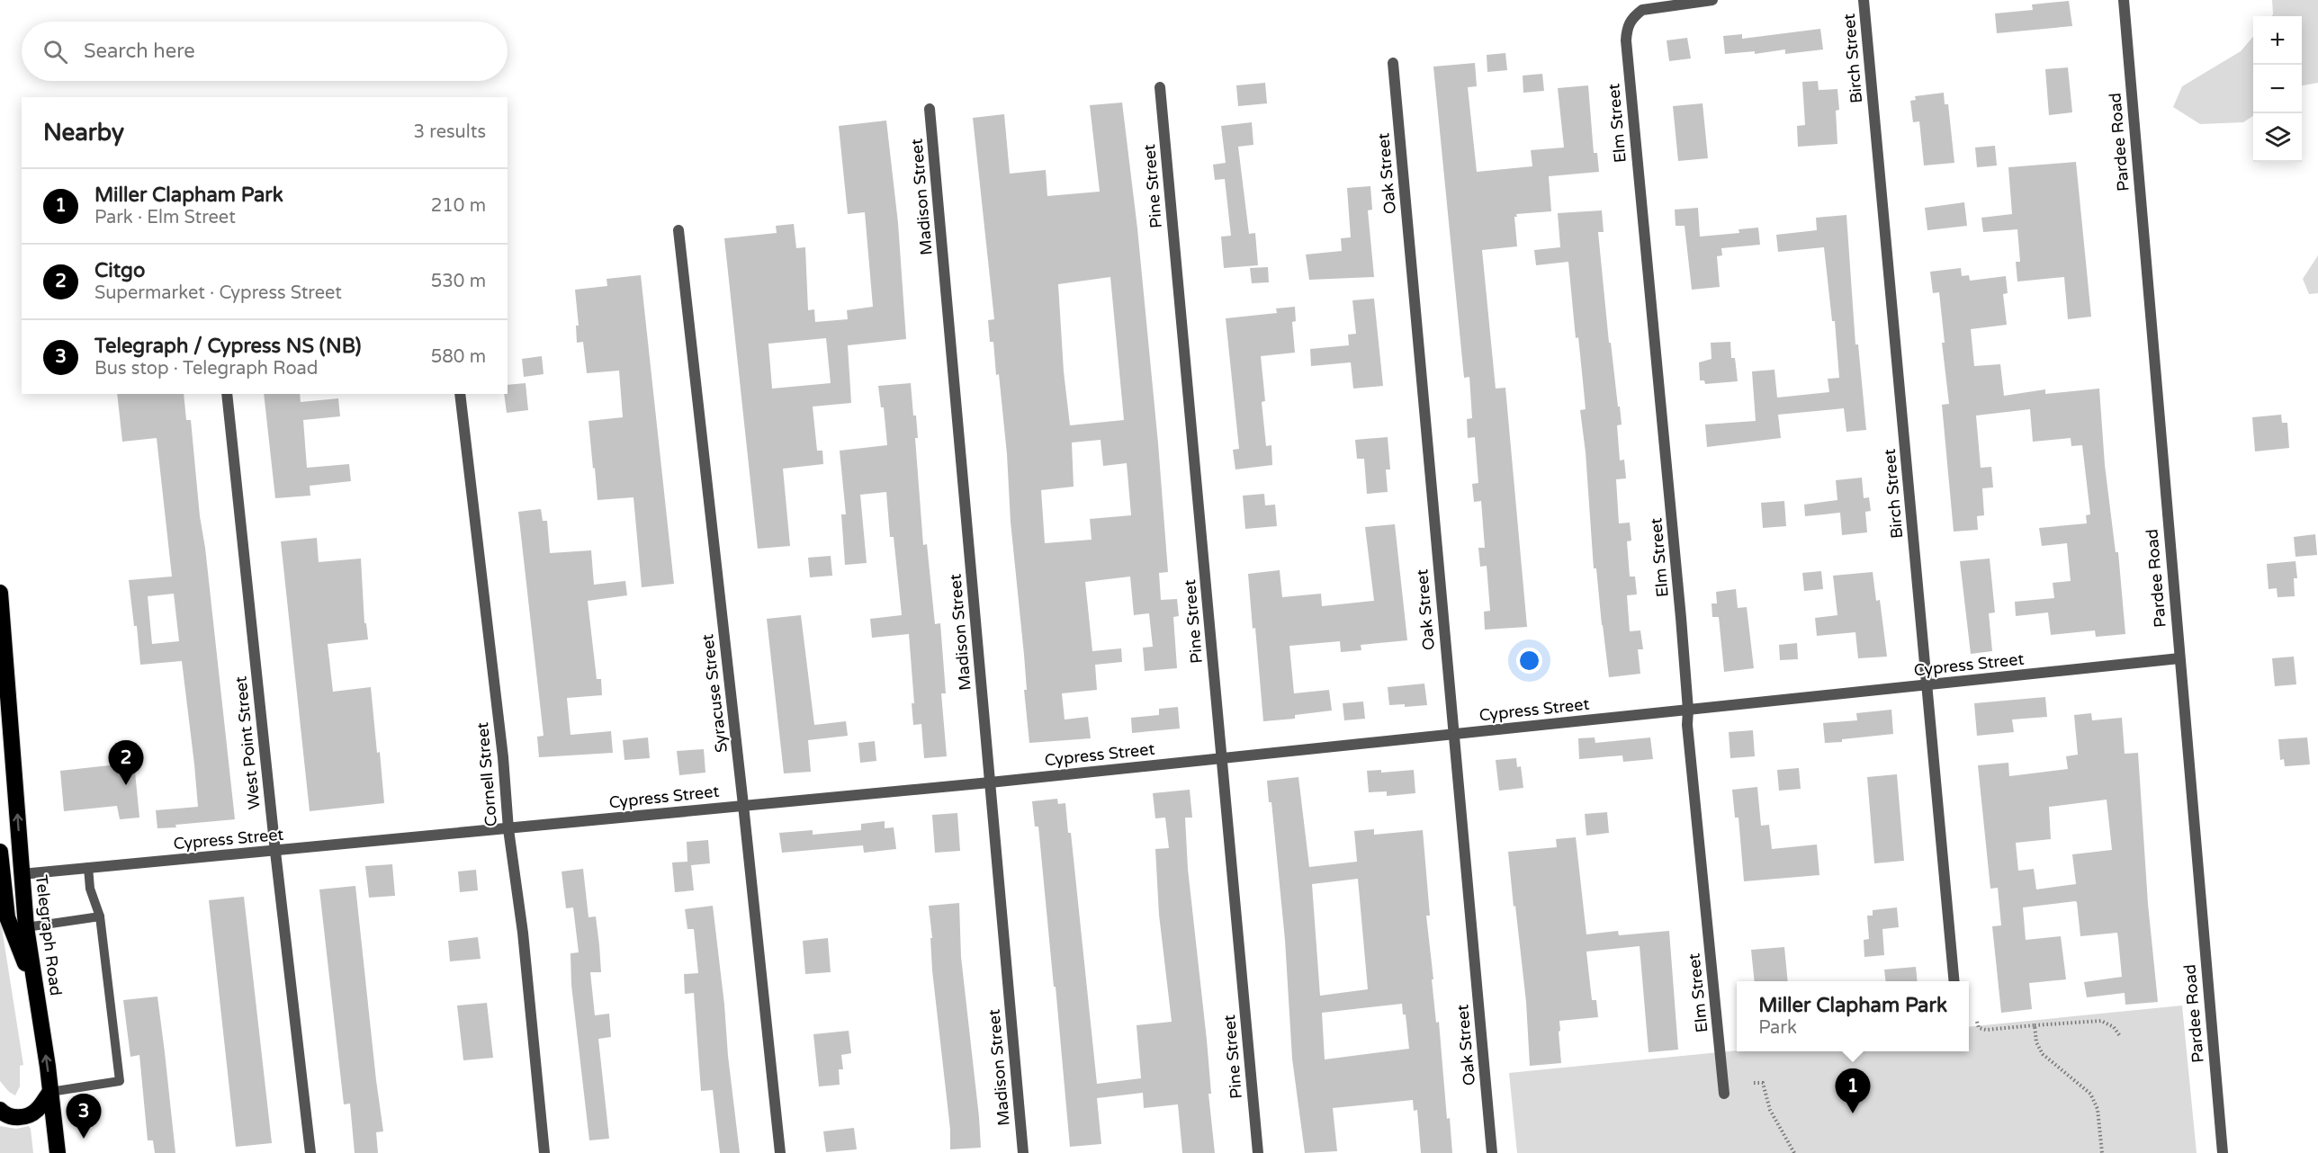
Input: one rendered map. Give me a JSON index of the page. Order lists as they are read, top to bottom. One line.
{"streets":{"highway":["Telegraph Road"],"street":["Birch Street","Elm Street","Pardee Road","Oak Street","Pine Street","Madison Street","Cypress Street","Syracuse Street","West Point Street","Cornell Street"]},"crossings":[["Birch Street","Cypress Street"],["Elm Street","Cypress Street"],["Pardee Road","Cypress Street"],["Oak Street","Cypress Street"],["Pine Street","Cypress Street"],["Madison Street","Cypress Street"],["Cypress Street","Syracuse Street"],["Cypress Street","West Point Street"],["Cypress Street","Cornell Street"],["Cypress Street","Telegraph Road"]],"one_way":["Telegraph Road"],"page":{"map_buttons":["+","−"],"search":"Search here","heading":["Nearby","3 results"],"list":[{"mark":"1","name":"Miller Clapham Park","note":"Park · Elm Street","value":"210 m"},{"mark":"2","name":"Citgo","note":"Supermarket · Cypress Street","value":"530 m"},{"mark":"3","name":"Telegraph / Cypress NS (NB)","note":"Bus stop · Telegraph Road","value":"580 m"}],"pins":["2","1","3"],"popup":["Miller Clapham Park","Park"]}}
